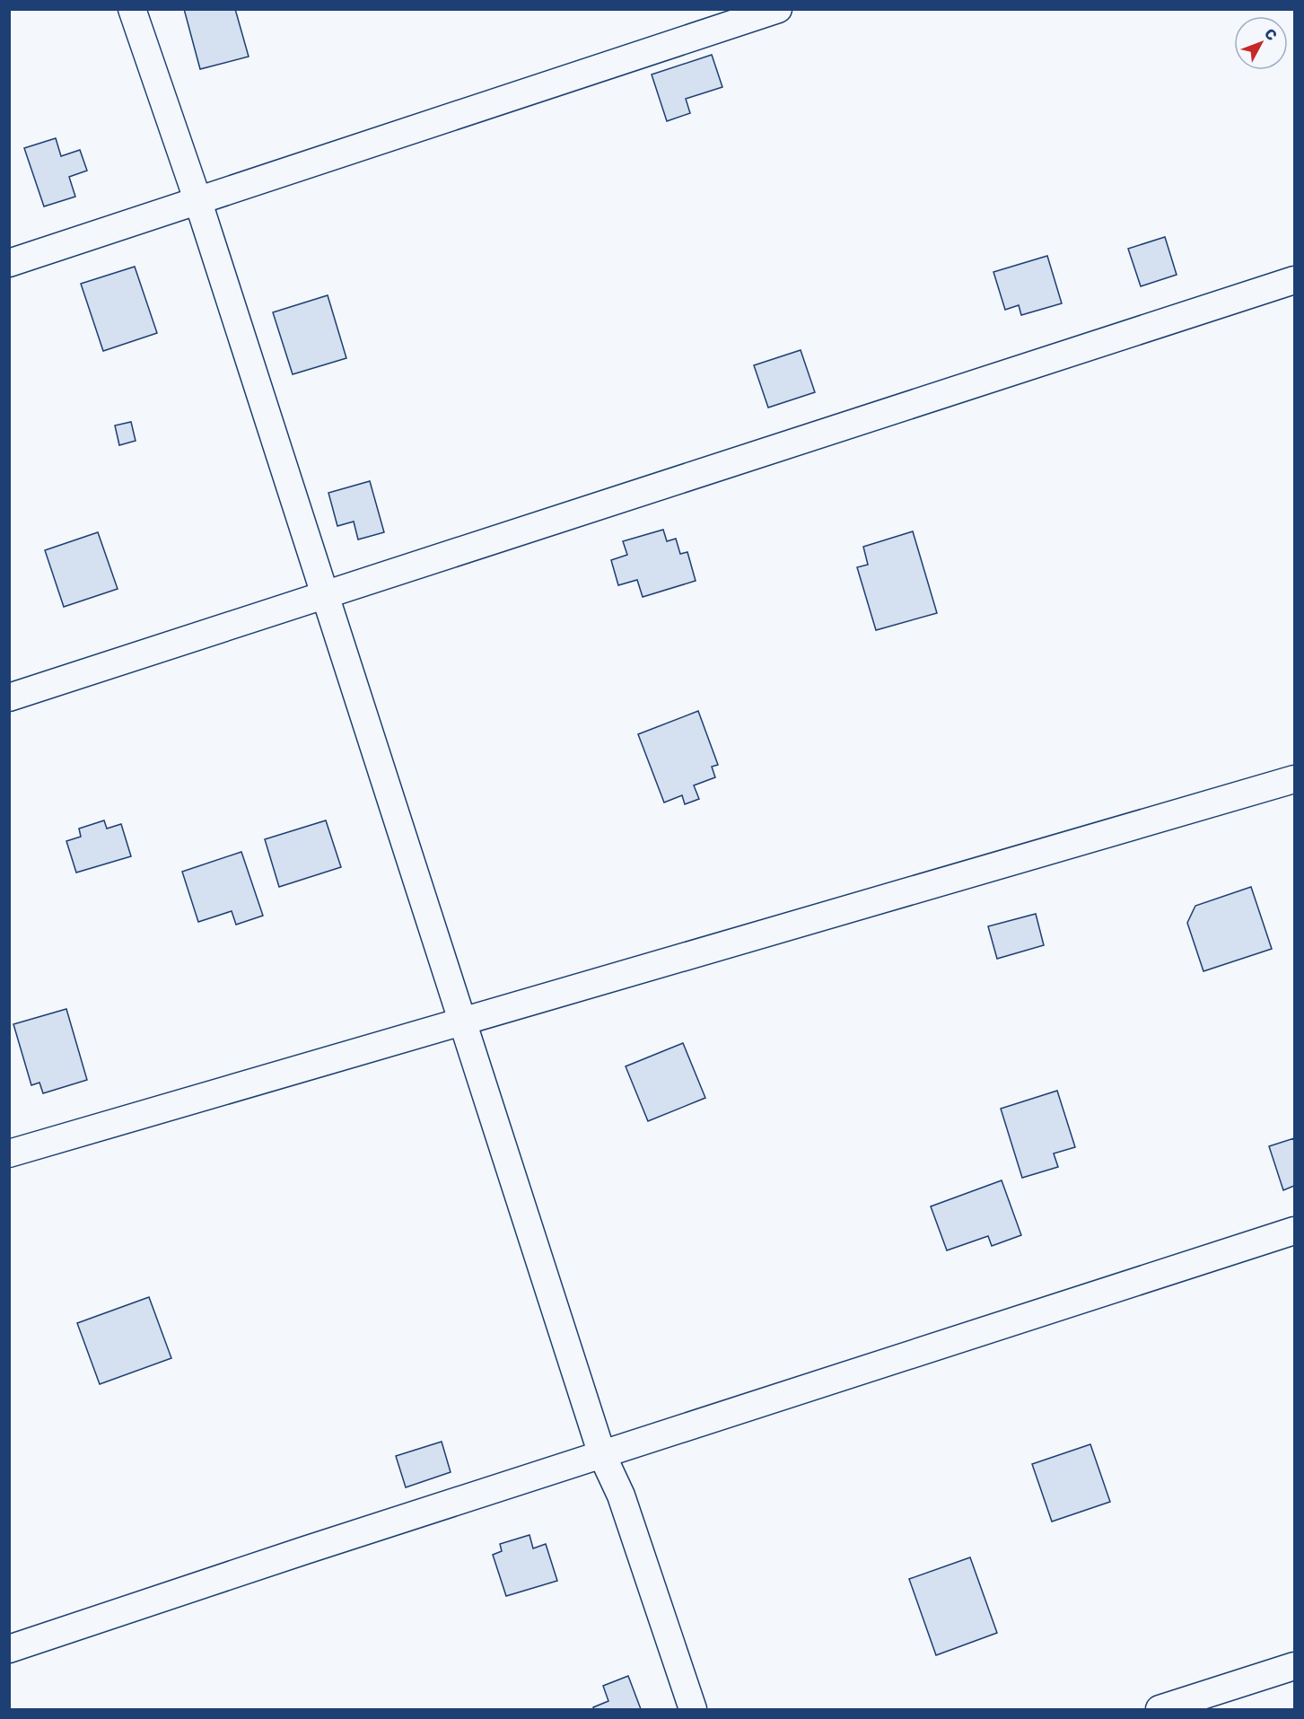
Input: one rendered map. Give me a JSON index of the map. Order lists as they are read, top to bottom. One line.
{"north":"top right"}
